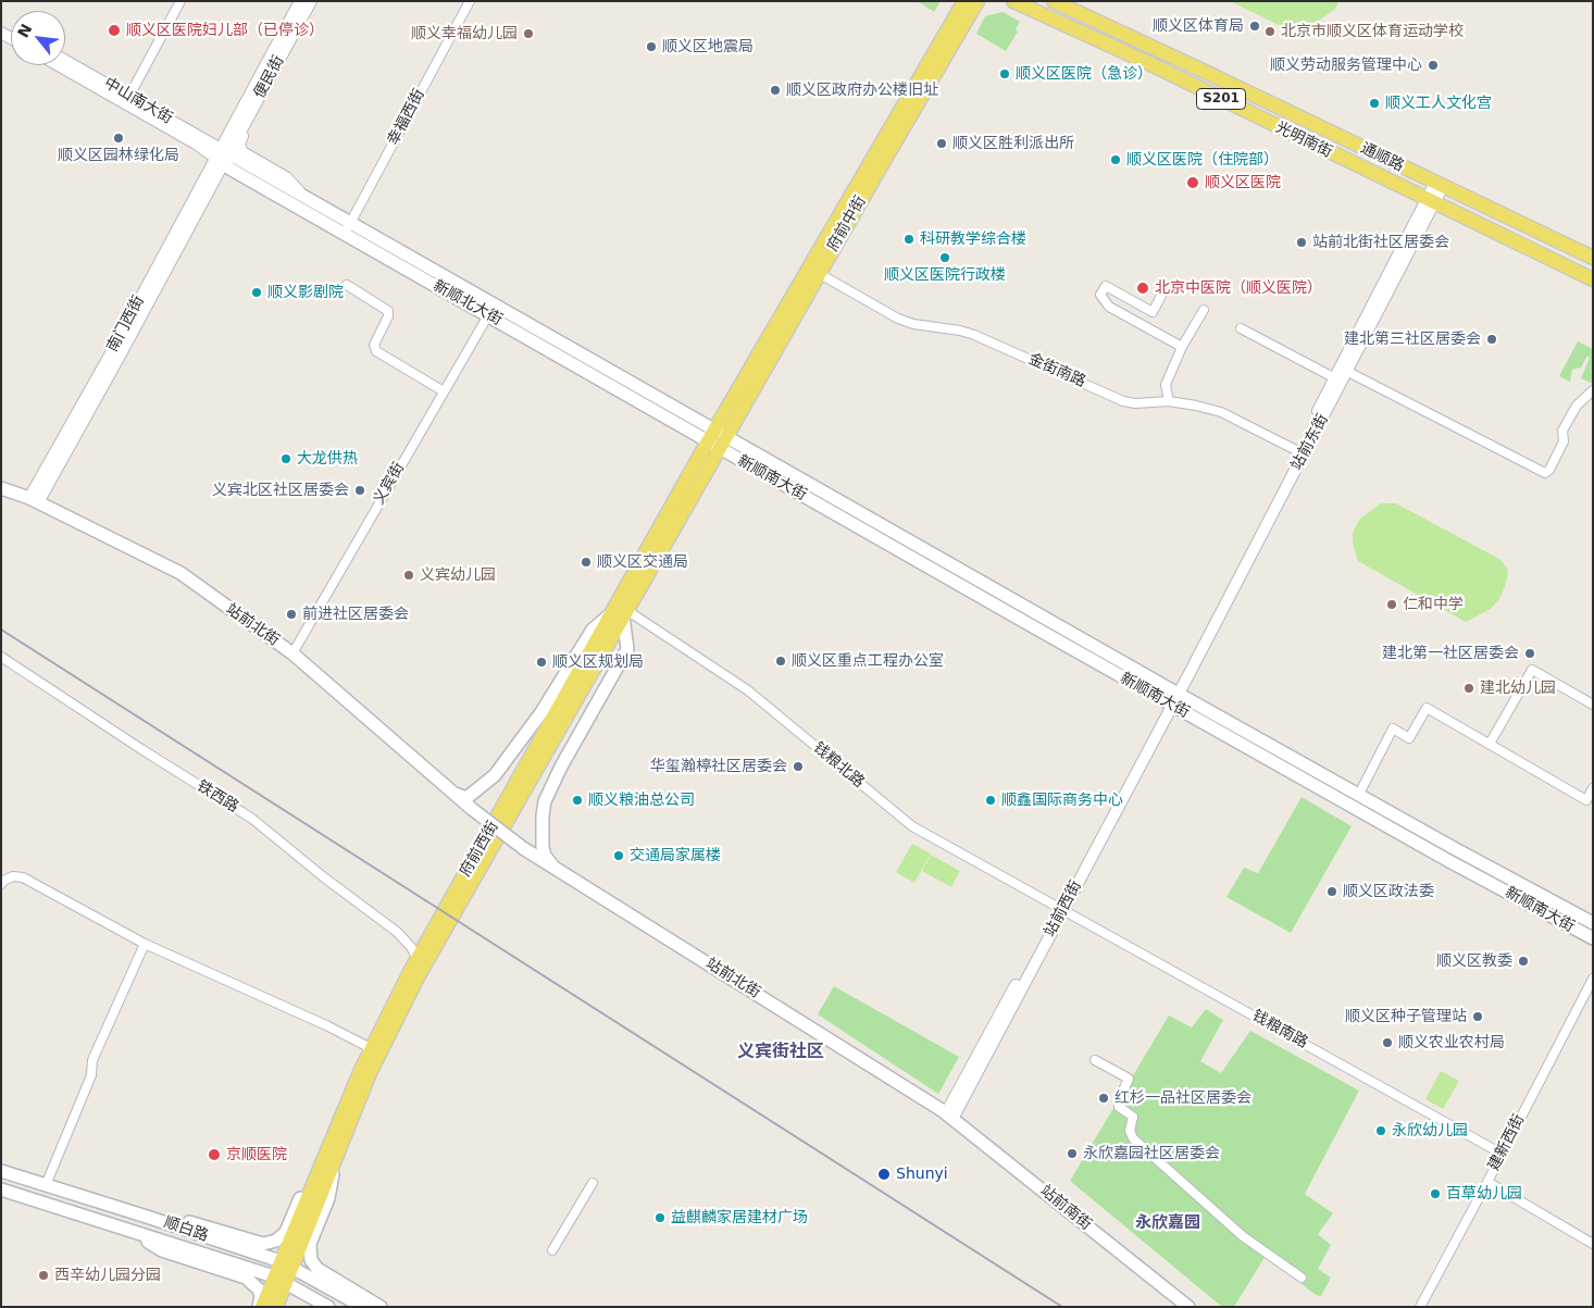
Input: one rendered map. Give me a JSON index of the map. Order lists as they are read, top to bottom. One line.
{"streets":{"main road":["S201","光明南街","通顺路","府前中街","新顺北大街","新顺南大街","站前北街","府前西街","站前南街","顺白路"],"street":["便民街","中山南大街","幸福西街","南门西街","金街南路","站前东街","义宾街","钱粮北路","铁西路","站前西街","钱粮南路","建新西街"]},"crossings":[["便民街","中山南大街"],["便民街","新顺北大街"],["便民街","南门西街"],["中山南大街","新顺北大街"],["中山南大街","南门西街"],["幸福西街","新顺北大街"],["光明南街","站前东街"],["通顺路","站前东街"],["府前中街","新顺北大街"],["府前中街","金街南路"],["府前中街","新顺南大街"],["府前中街","府前西街"],["新顺北大街","南门西街"],["新顺北大街","新顺南大街"],["新顺北大街","义宾街"],["新顺北大街","府前西街"],["南门西街","站前北街"],["金街南路","站前东街"],["站前东街","新顺南大街"],["站前东街","站前西街"],["新顺南大街","府前西街"],["新顺南大街","站前西街"],["义宾街","站前北街"],["站前北街","站前西街"],["站前北街","站前南街"],["钱粮北路","府前西街"],["钱粮北路","站前西街"],["钱粮北路","钱粮南路"],["铁西路","府前西街"],["府前西街","顺白路"],["站前西街","钱粮南路"],["站前西街","站前南街"],["钱粮南路","建新西街"]],"districts":["义宾街社区","永欣嘉园"],"places":["顺义区体育局","顺义区医院妇儿部（已停诊）","北京市顺义区体育运动学校","顺义幸福幼儿园","顺义区地震局","顺义劳动服务管理中心","顺义区医院（急诊）","顺义区政府办公楼旧址","顺义工人文化宫","顺义区园林绿化局","顺义区胜利派出所","顺义区医院（住院部）","顺义区医院","科研教学综合楼","站前北街社区居委会","顺义区医院行政楼","北京中医院（顺义医院）","顺义影剧院","建北第三社区居委会","大龙供热","义宾北区社区居委会","顺义区交通局","义宾幼儿园","仁和中学","前进社区居委会","建北第一社区居委会","顺义区重点工程办公室","顺义区规划局","建北幼儿园","华玺瀚楟社区居委会","顺义粮油总公司","顺鑫国际商务中心","交通局家属楼","顺义区政法委","顺义区教委","顺义区种子管理站","顺义农业农村局","红杉一品社区居委会","永欣幼儿园","永欣嘉园社区居委会","京顺医院","Shunyi","百草幼儿园","益麒麟家居建材广场","西辛幼儿园分园"],"north":"top left"}
